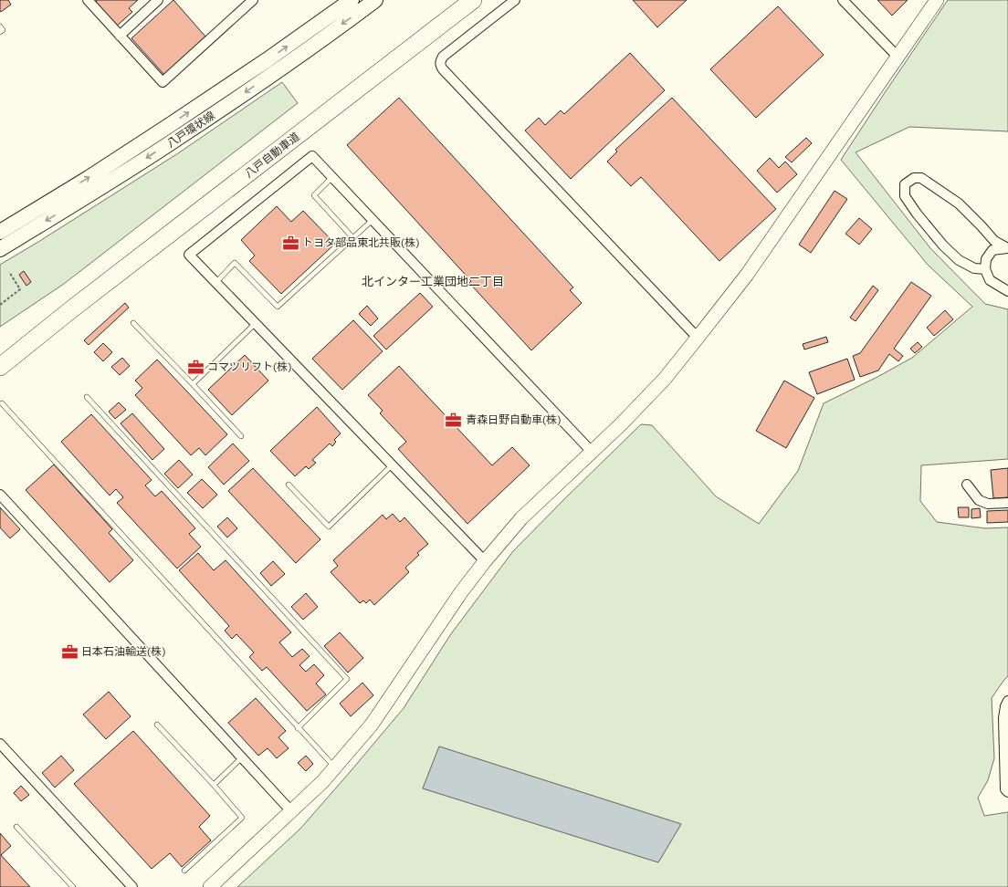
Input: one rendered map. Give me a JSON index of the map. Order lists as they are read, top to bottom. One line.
{"streets":{"highway":["八戸自動車道"],"main road":["八戸環状線"]},"districts":["北インター工業団地二丁目"],"places":{"office":["トヨタ部品東北共販(株)","コマツリフト(株)","青森日野自動車(株)","日本石油輸送(株)"]}}
